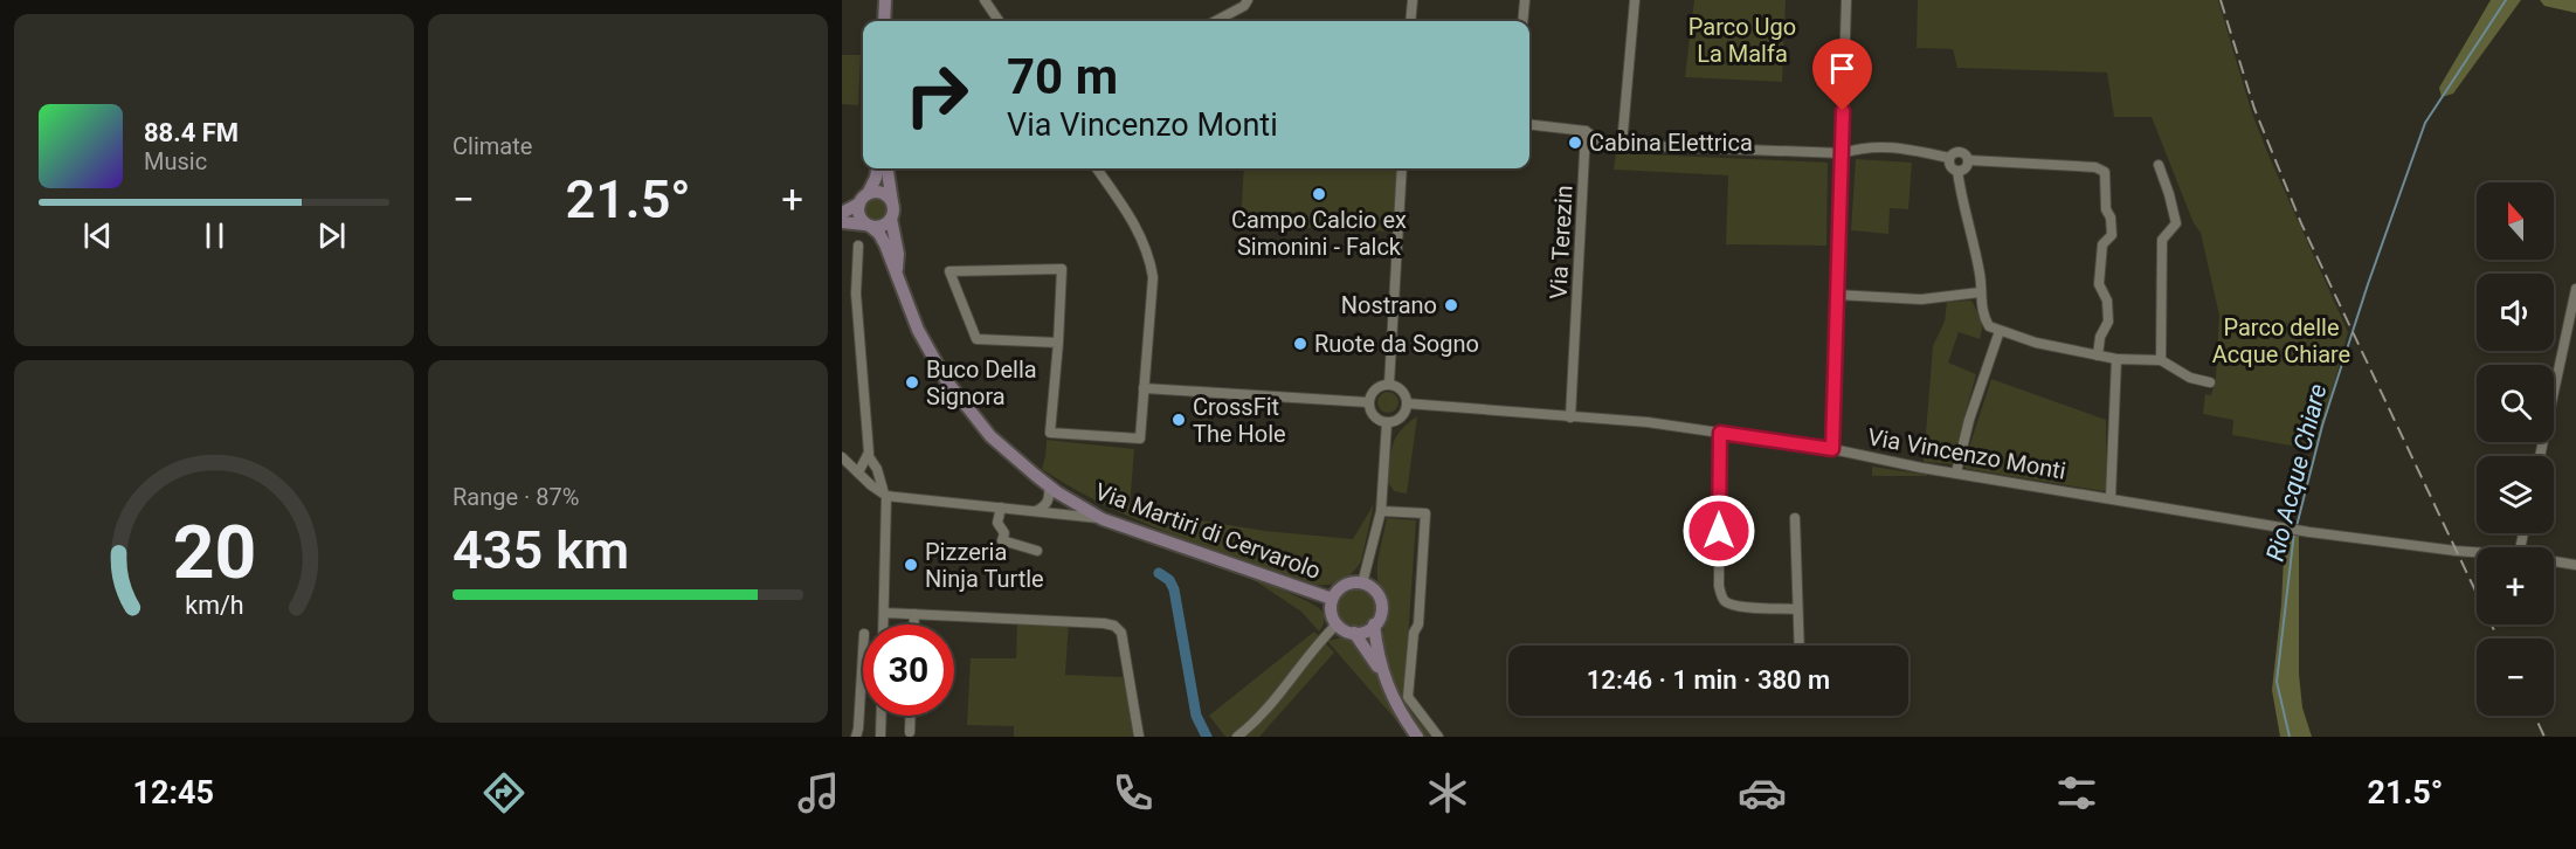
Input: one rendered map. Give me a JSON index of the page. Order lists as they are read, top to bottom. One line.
{"streets":{"main road":["Via Martiri di Cervarolo"],"street":["Via Terezin","Via Vincenzo Monti"]},"crossings":[["Via Terezin","Via Vincenzo Monti"]],"water":["Rio Acque Chiare"],"parks":["Parco Ugo La Malfa","Parco delle Acque Chiare"],"places":["Cabina Elettrica","Campo Calcio ex Simonini - Falck","Nostrano","Ruote da Sogno","Buco Della Signora","CrossFit The Hole","Pizzeria Ninja Turtle"],"north":"top","page":{"tile":["Climate",["Range · 87%","435 km"]],"turn":["70 m","Via Vincenzo Monti"],"song":["88.4 FM","Music"],"heat":["−","21.5°","+"],"map_buttons":["+","−"],"limit":"30","trip":"12:46 · 1 min · 380 m","tabs":["12:45","21.5°"],"gauge":["20","km/h"]}}
